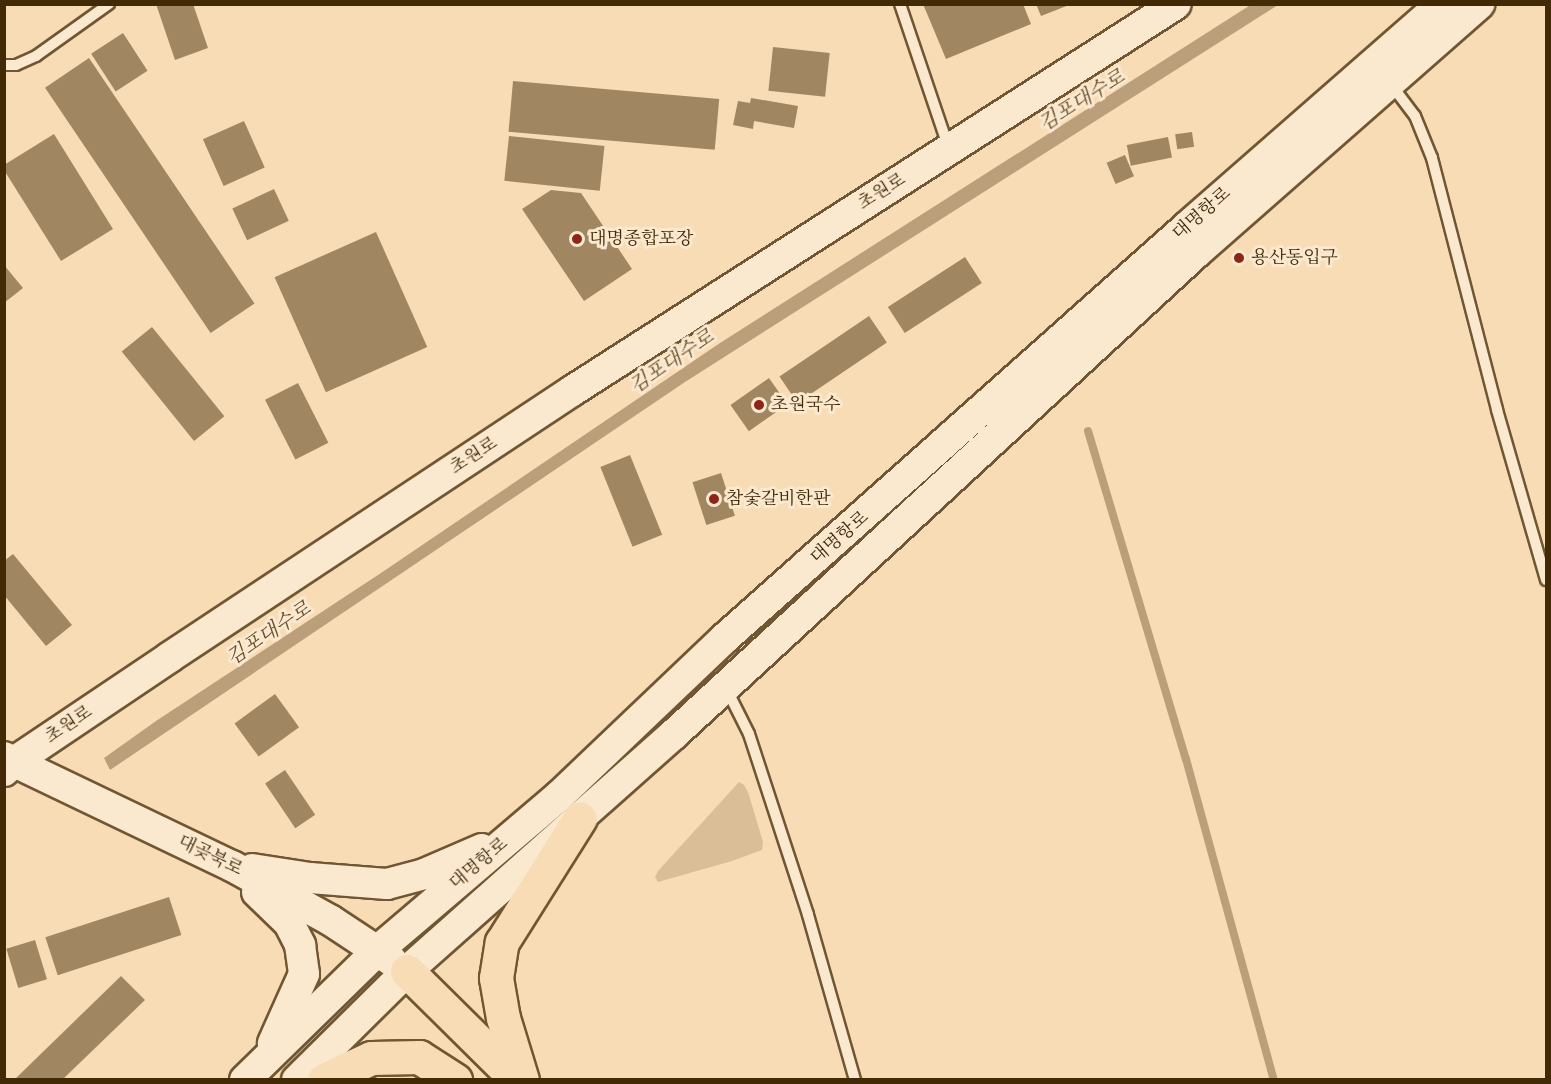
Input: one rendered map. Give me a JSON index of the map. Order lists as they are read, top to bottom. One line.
{"streets":{"main road":["초원로","대명항로","대곶북로"]},"crossings":[["초원로","대곶북로"],["대명항로","대곶북로"]],"water":["김포대수로"],"places":["대명종합포장","용산동입구","초원국수","참숯갈비한판"]}
